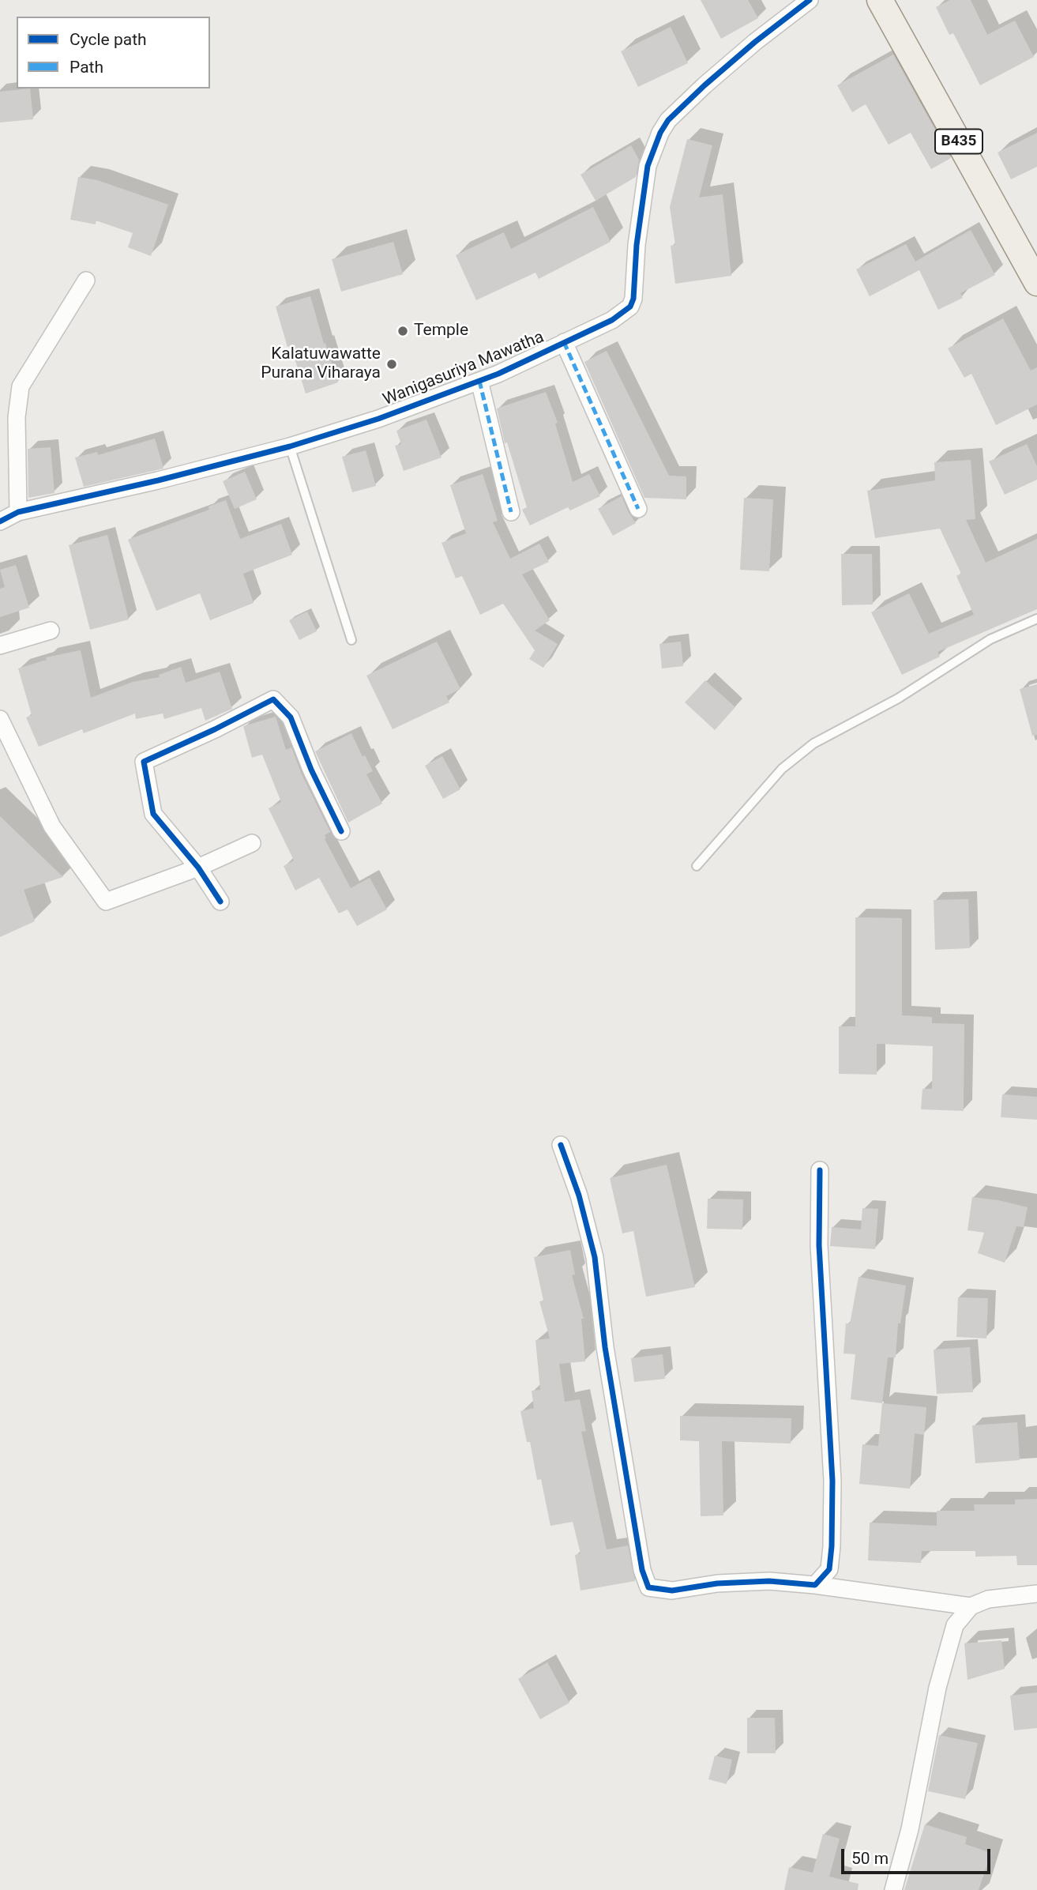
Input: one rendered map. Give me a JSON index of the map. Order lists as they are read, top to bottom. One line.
{"streets":{"main road":["B435"],"street":["Wanigasuriya Mawatha"]},"places":["Temple","Kalatuwawatte Purana Viharaya"],"legend":["Cycle path","Path"],"scale_bar":"50 m"}
